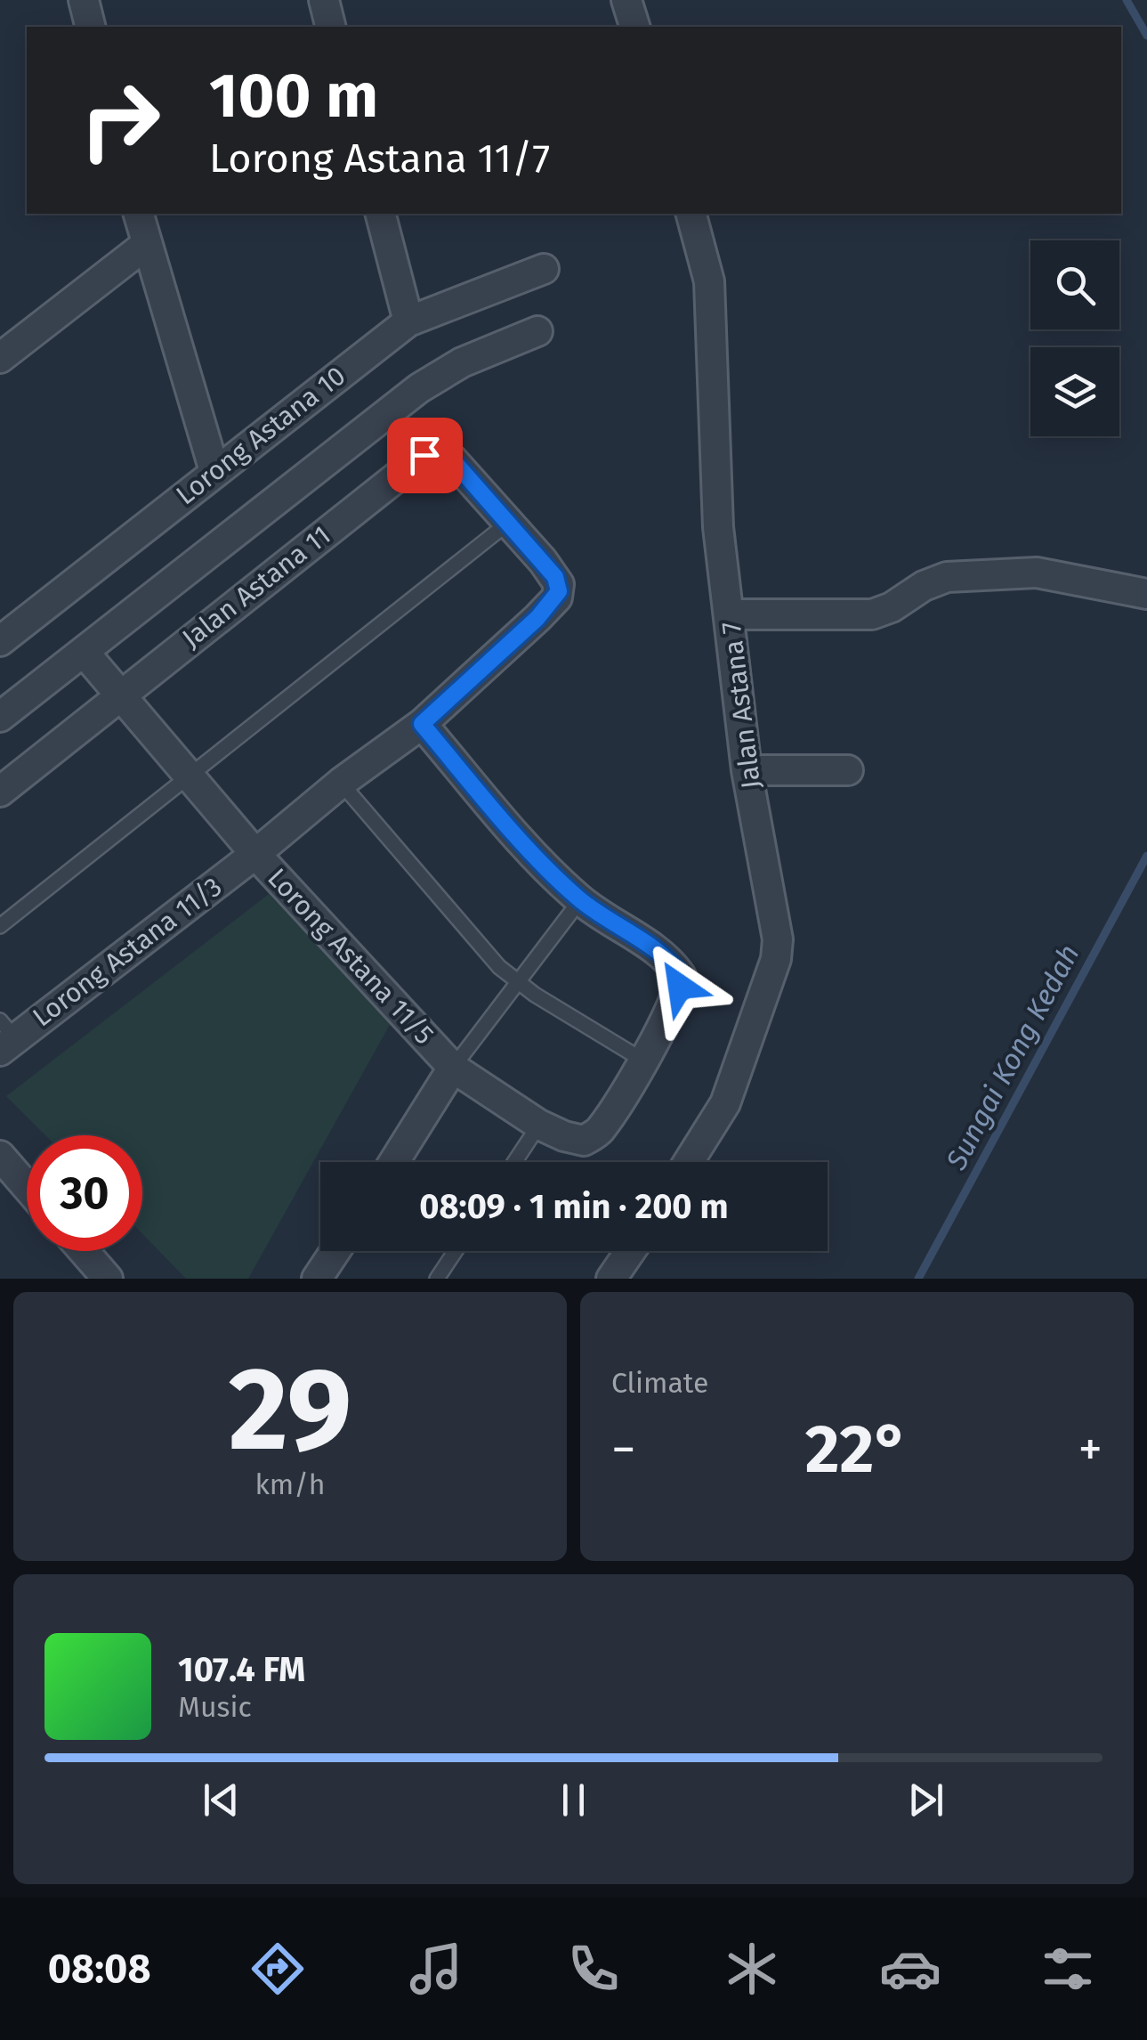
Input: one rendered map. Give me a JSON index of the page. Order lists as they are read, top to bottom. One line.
{"streets":{"street":["Lorong Astana 10","Jalan Astana 11","Jalan Astana 7","Lorong Astana 11/3","Lorong Astana 11/5"]},"crossings":[["Jalan Astana 11","Lorong Astana 11/3"],["Jalan Astana 11","Lorong Astana 11/5"],["Lorong Astana 11/3","Lorong Astana 11/5"]],"water":["Sungai Kong Kedah"],"page":{"turn":["100 m","Lorong Astana 11/7"],"limit":"30","trip":"08:09 · 1 min · 200 m","tile":[["29","km/h"],"Climate"],"heat":["−","22°","+"],"song":["107.4 FM","Music"],"tabs":"08:08"}}
